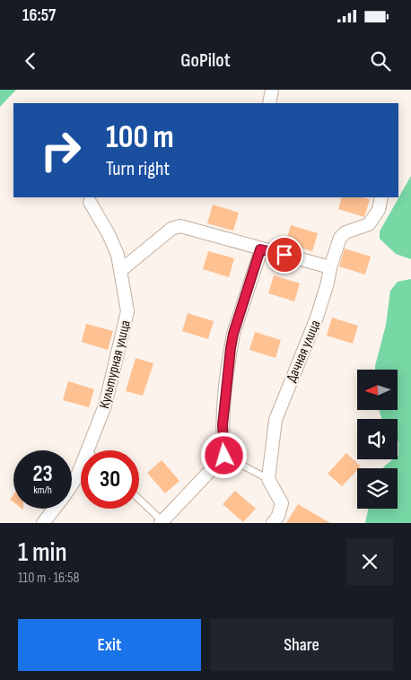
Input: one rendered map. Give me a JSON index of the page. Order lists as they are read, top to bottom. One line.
{"streets":{"street":["Дачная улица","Культурная улица"]},"north":"left","page":{"status":"16:57","header":"GoPilot","turn":["100 m","Turn right"],"speed":"23 km/h","limit":"30","heading":["1 min","110 m · 16:58"],"buttons":["Exit","Share"]}}
